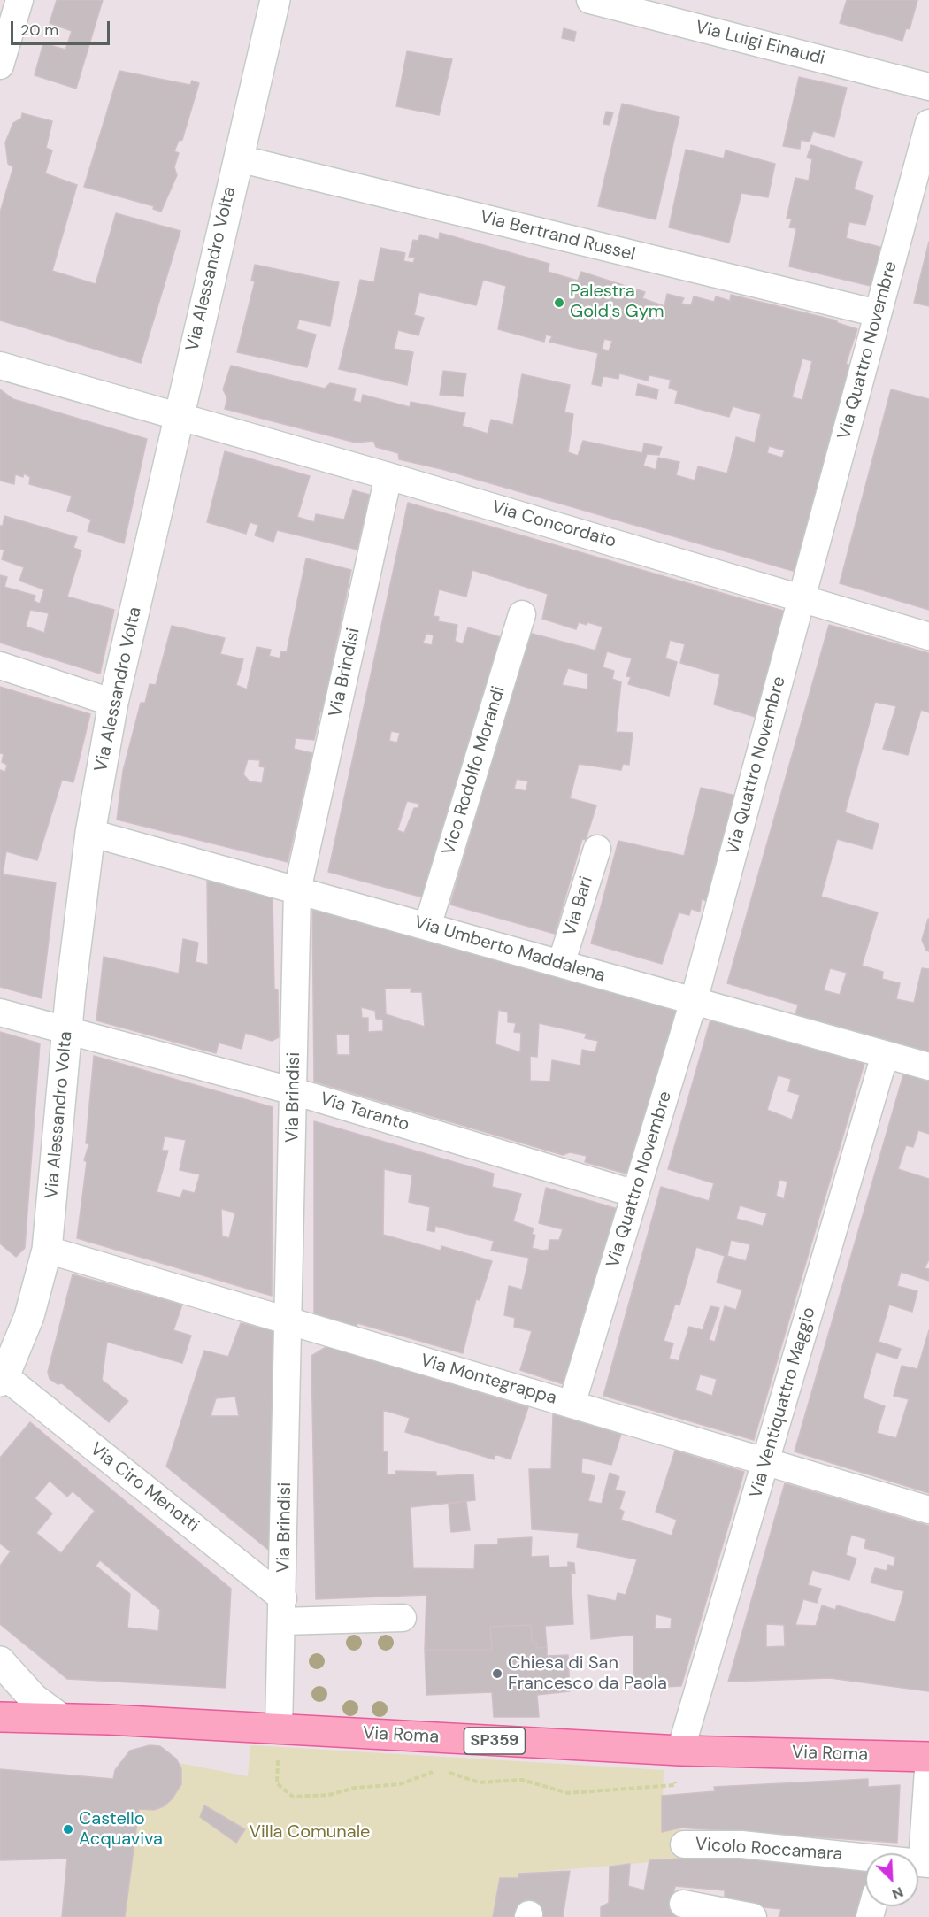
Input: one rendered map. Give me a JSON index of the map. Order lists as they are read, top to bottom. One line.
{"streets":{"main road":["Via Roma","SP359"],"street":["Via Luigi Einaudi","Via Bertrand Russel","Via Alessandro Volta","Via Quattro Novembre","Via Concordato","Via Brindisi","Vico Rodolfo Morandi","Via Bari","Via Umberto Maddalena","Via Taranto","Via Montegrappa","Via Ventiquattro Maggio","Via Ciro Menotti","Vicolo Roccamara"]},"crossings":[["Via Bertrand Russel","Via Alessandro Volta"],["Via Bertrand Russel","Via Quattro Novembre"],["Via Alessandro Volta","Via Concordato"],["Via Alessandro Volta","Via Umberto Maddalena"],["Via Alessandro Volta","Via Taranto"],["Via Alessandro Volta","Via Montegrappa"],["Via Alessandro Volta","Via Ciro Menotti"],["Via Quattro Novembre","Via Concordato"],["Via Quattro Novembre","Via Umberto Maddalena"],["Via Quattro Novembre","Via Taranto"],["Via Quattro Novembre","Via Montegrappa"],["Via Concordato","Via Brindisi"],["Via Brindisi","Via Umberto Maddalena"],["Via Brindisi","Via Taranto"],["Via Brindisi","Via Montegrappa"],["Via Brindisi","Via Ciro Menotti"],["Via Brindisi","Via Roma"],["Vico Rodolfo Morandi","Via Umberto Maddalena"],["Via Bari","Via Umberto Maddalena"],["Via Umberto Maddalena","Via Ventiquattro Maggio"],["Via Montegrappa","Via Ventiquattro Maggio"],["Via Ventiquattro Maggio","Via Roma"]],"parks":["Villa Comunale"],"places":["Palestra Gold's Gym","Chiesa di San Francesco da Paola","Castello Acquaviva"],"scale_bar":"20 m","north":"bottom right"}
